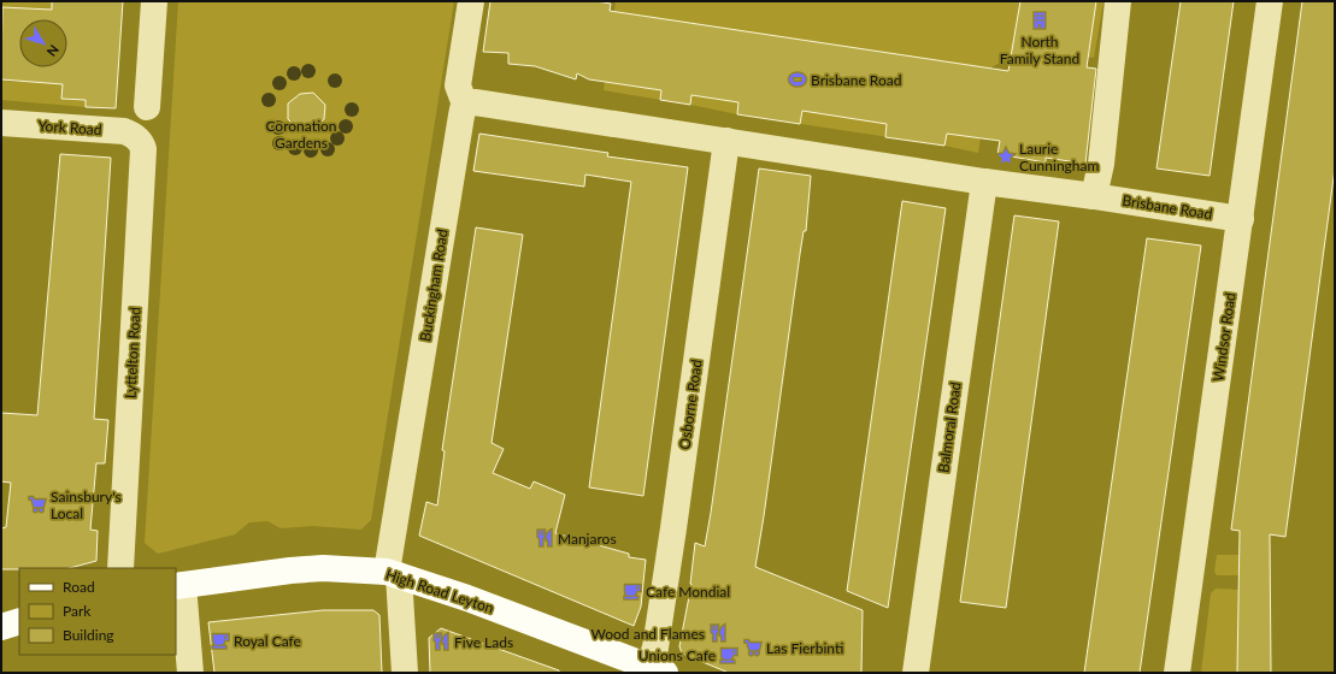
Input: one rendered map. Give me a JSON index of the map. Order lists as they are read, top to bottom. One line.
{"streets":{"main road":["High Road Leyton"],"street":["York Road","Brisbane Road","Buckingham Road","Windsor Road","Lyttelton Road","Osborne Road","Balmoral Road"]},"crossings":[["York Road","Lyttelton Road"],["Brisbane Road","Buckingham Road"],["Brisbane Road","Windsor Road"],["Brisbane Road","Osborne Road"],["Brisbane Road","Balmoral Road"],["Buckingham Road","High Road Leyton"],["Osborne Road","High Road Leyton"]],"parks":["Coronation Gardens"],"places":{"building":["North Family Stand"],"sports":["Brisbane Road"],"place":["Laurie Cunningham"],"supermarket":["Sainsbury's Local","Las Fierbinti"],"restaurant":["Manjaros","Wood and Flames","Five Lads"],"cafe":["Cafe Mondial","Royal Cafe","Unions Cafe"]},"legend":["Road","Park","Building"],"north":"bottom right"}
